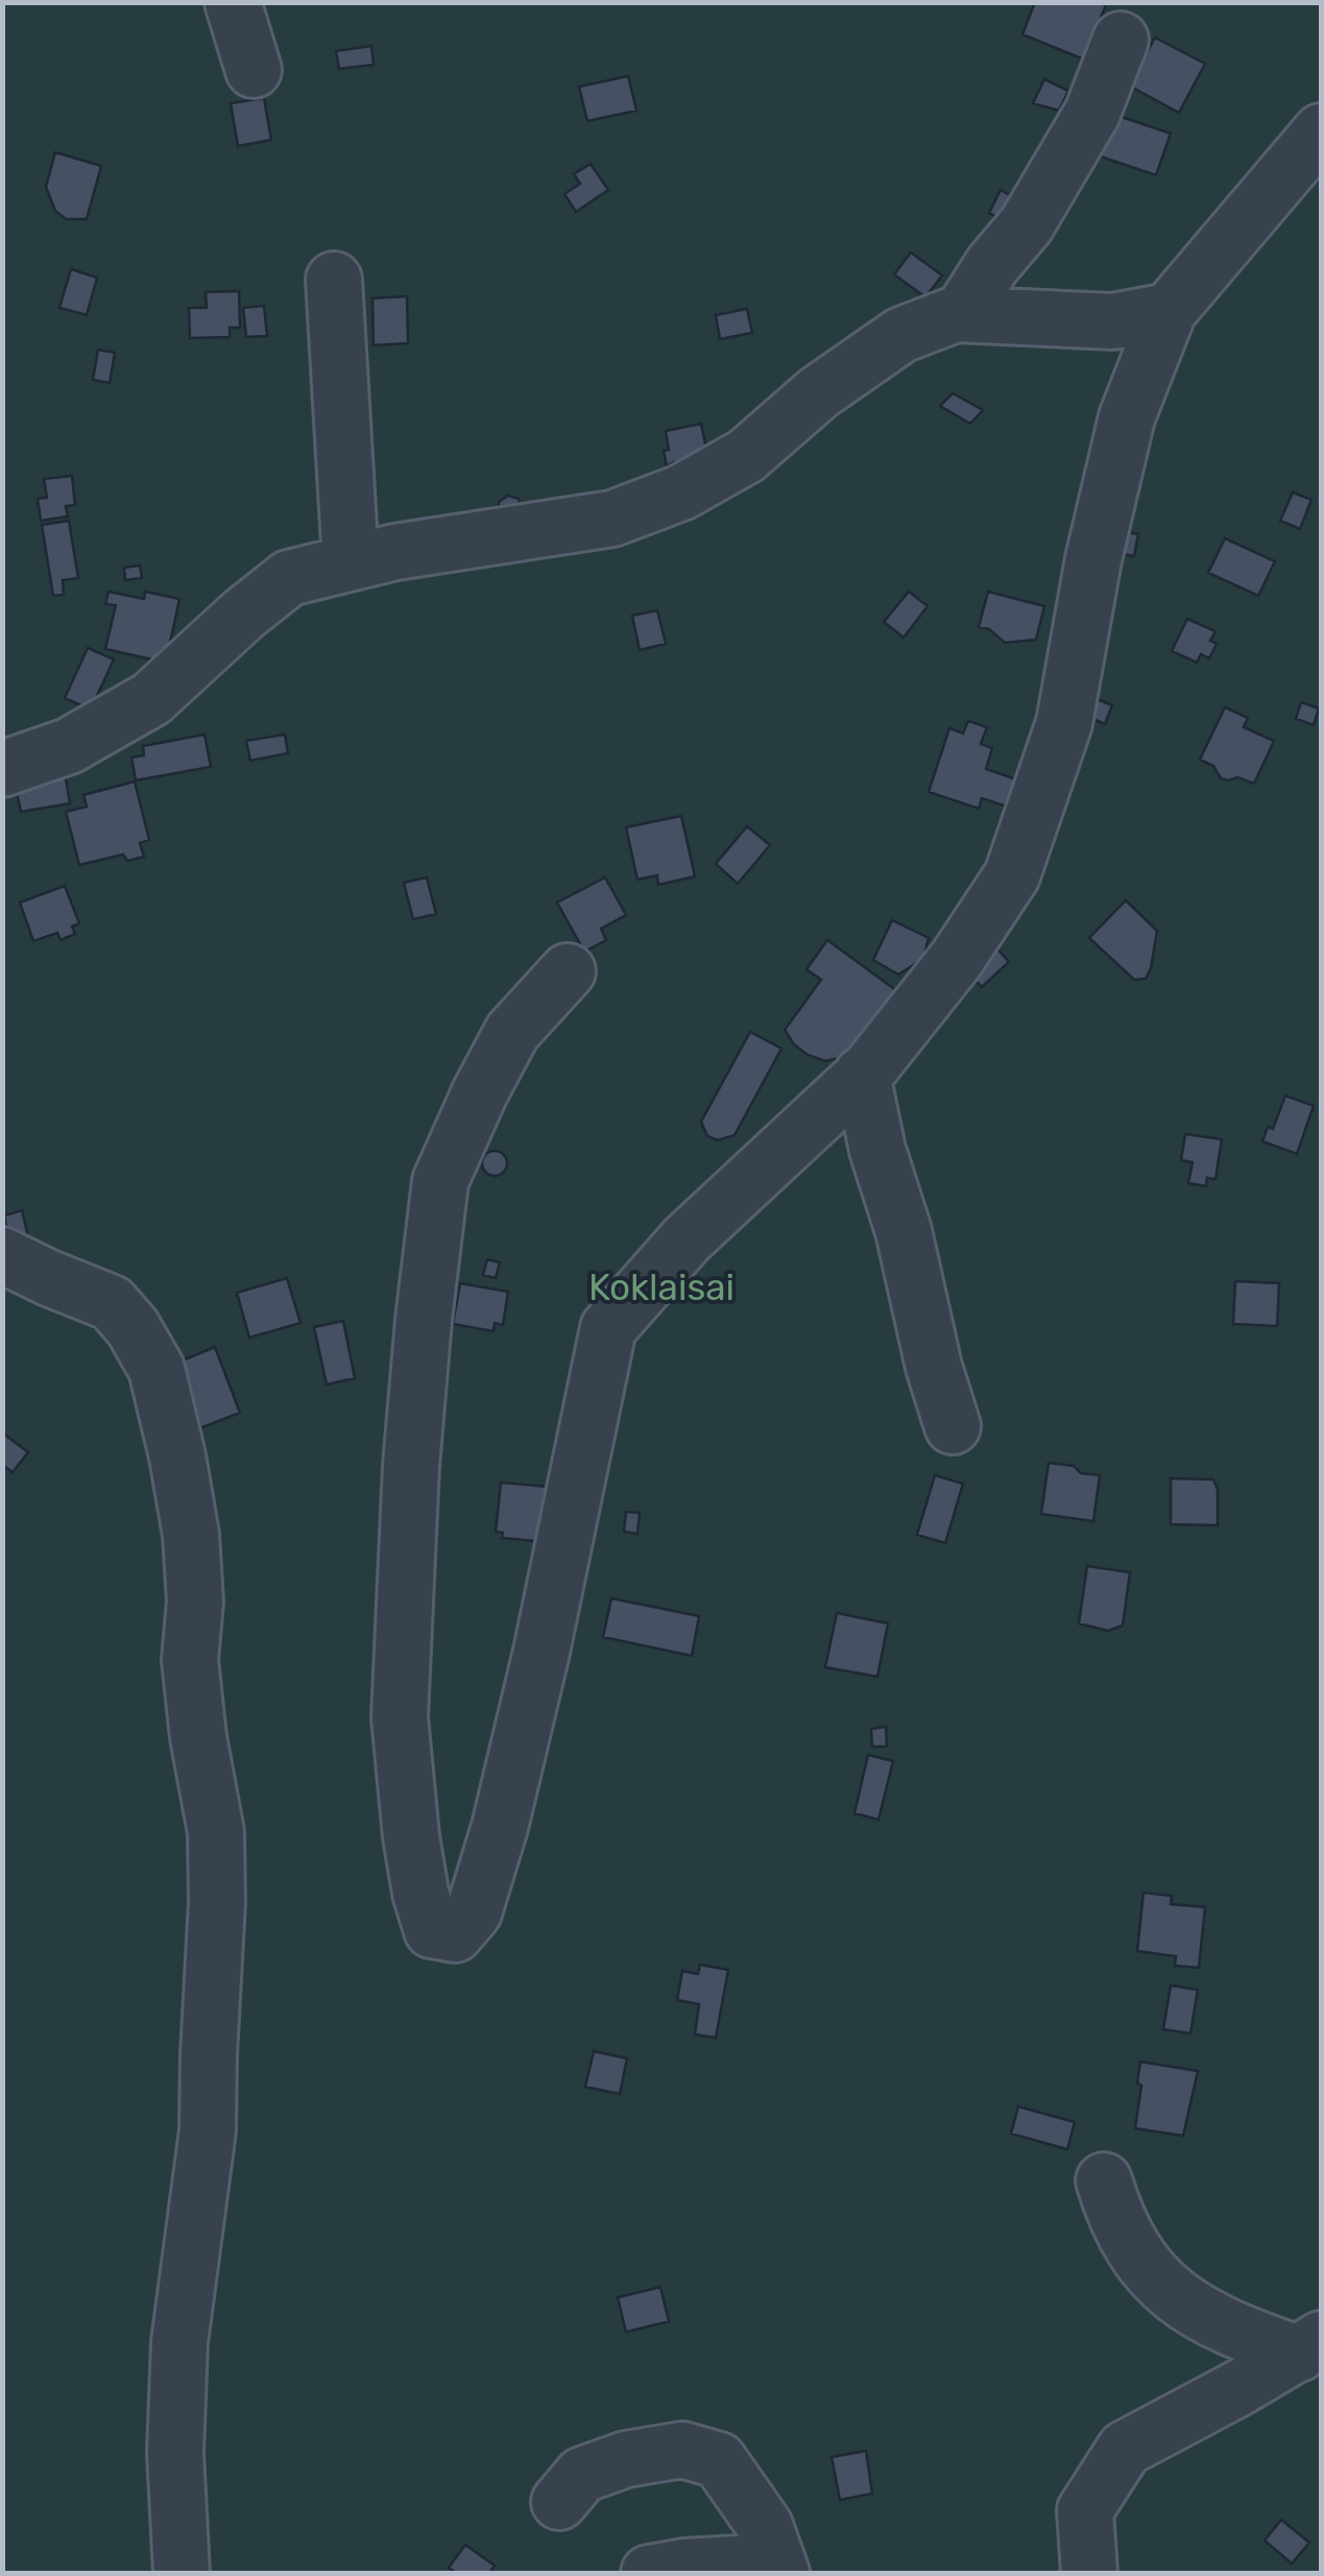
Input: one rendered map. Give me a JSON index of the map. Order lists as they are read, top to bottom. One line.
{"parks":["Koklaisai"]}
